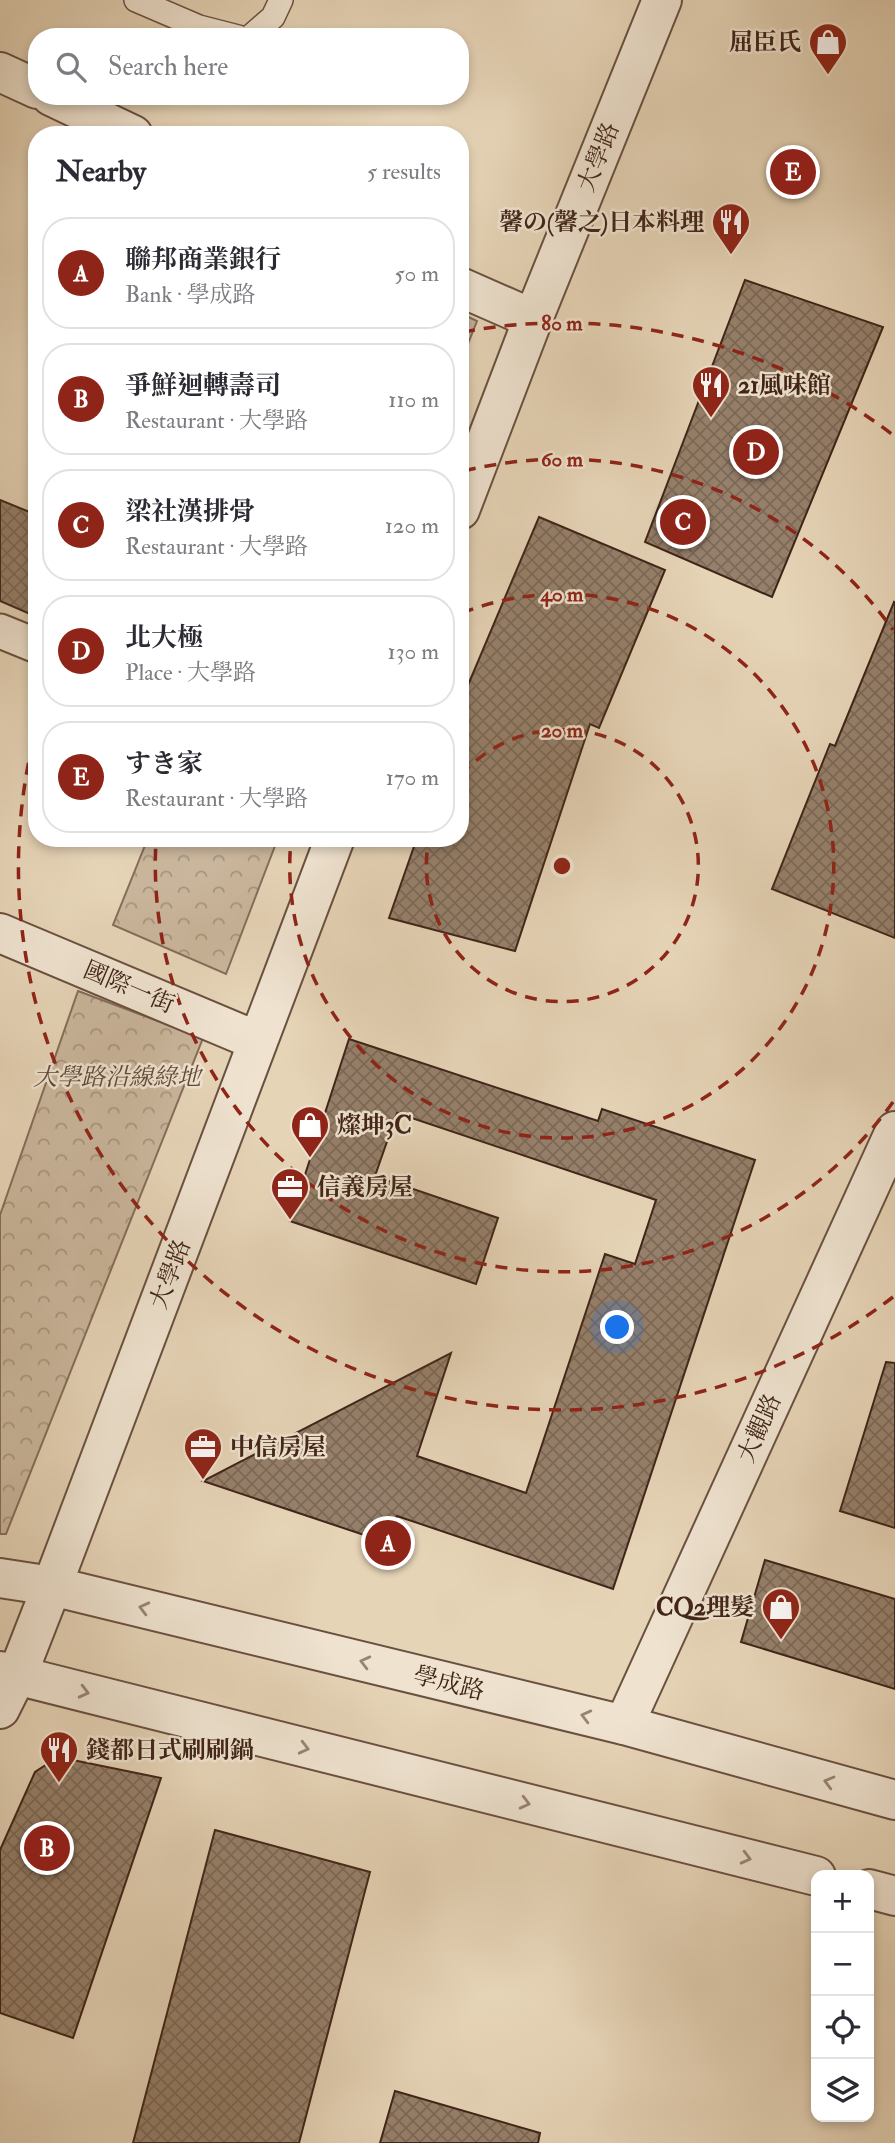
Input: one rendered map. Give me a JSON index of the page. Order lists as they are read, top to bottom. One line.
{"streets":{"street":["大學路","國際一街","大觀路","學成路"]},"crossings":[["大學路","國際一街"],["大學路","學成路"],["大觀路","學成路"]],"parks":["大學路沿線綠地"],"places":{"shop":["屈臣氏","燦坤3C","CQ2理髮"],"restaurant":["馨の(馨之)日本料理","21風味館","錢都日式刷刷鍋"],"office":["信義房屋","中信房屋"]},"page":{"search":"Search here","heading":["Nearby","5 results"],"pins":["E","D","C","A","B"],"list":[{"mark":"A","name":"聯邦商業銀行","note":"Bank · 學成路","value":"50 m"},{"mark":"B","name":"爭鮮迴轉壽司","note":"Restaurant · 大學路","value":"110 m"},{"mark":"C","name":"梁社漢排骨","note":"Restaurant · 大學路","value":"120 m"},{"mark":"D","name":"北大極","note":"Place · 大學路","value":"130 m"},{"mark":"E","name":"すき家","note":"Restaurant · 大學路","value":"170 m"}],"map_buttons":["+","−"]},"rings":["80 m","60 m","40 m","20 m"]}
